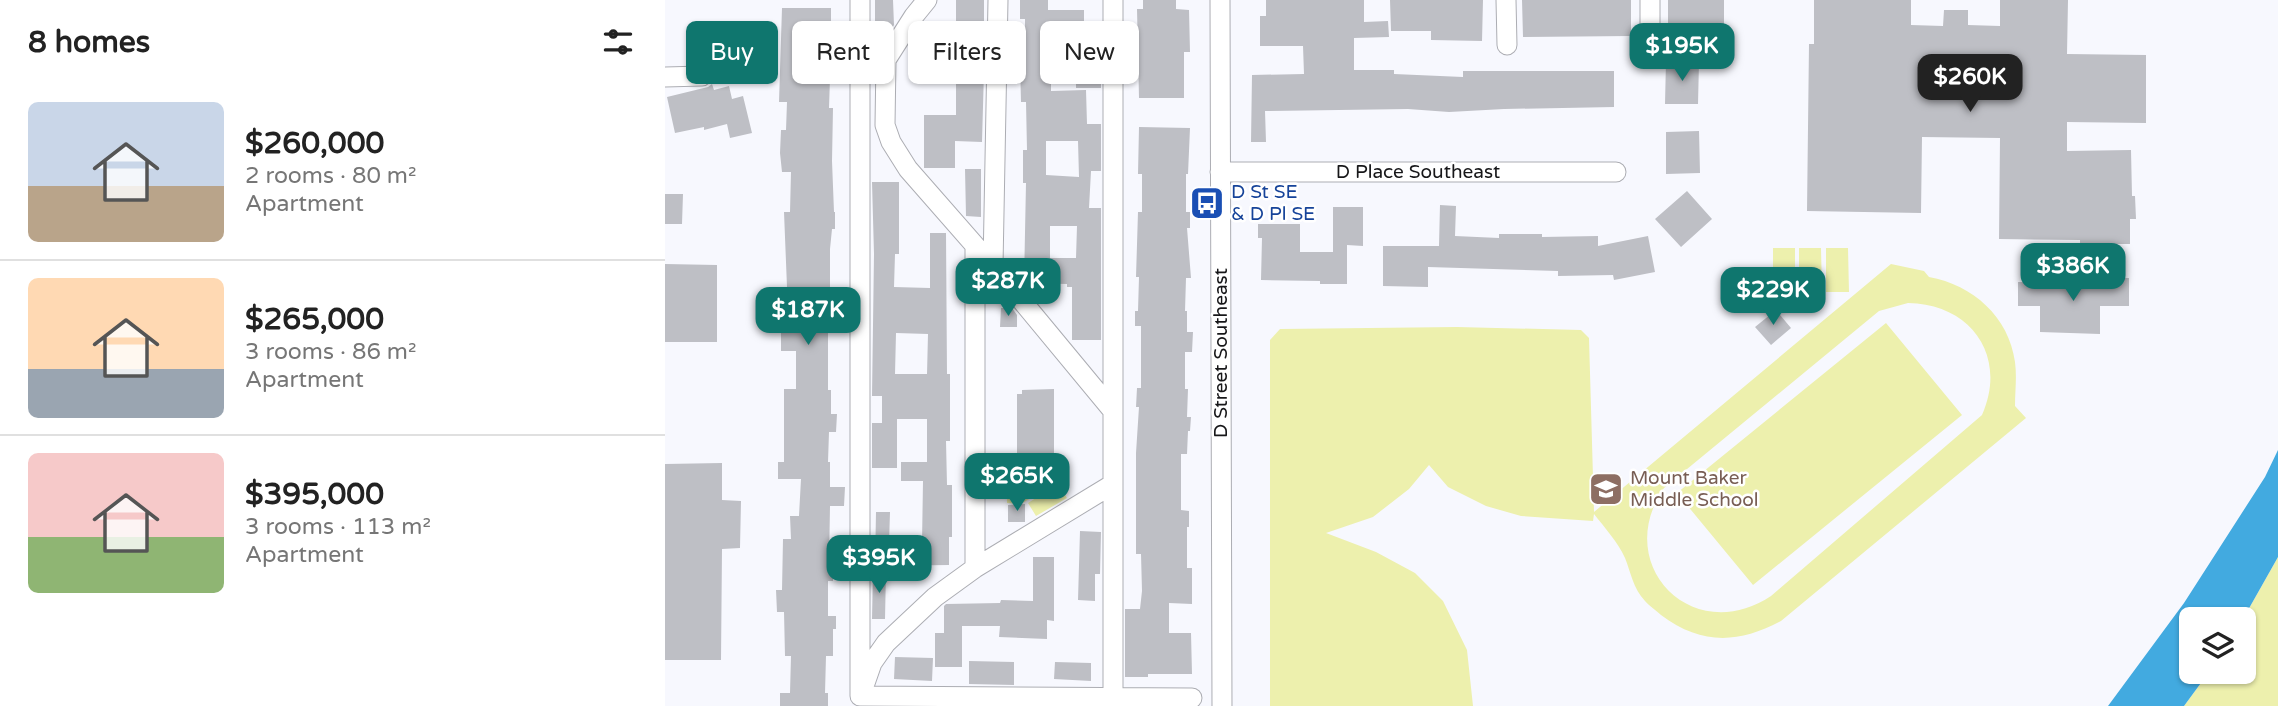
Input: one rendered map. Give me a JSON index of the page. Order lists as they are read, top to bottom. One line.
{"streets":{"street":["D Place Southeast","D Street Southeast"]},"crossings":[["D Place Southeast","D Street Southeast"]],"places":{"bus stop":["D St SE & D Pl SE"],"school or university":["Mount Baker Middle School"]},"page":{"heading":"8 homes","chip":["Buy","Rent","Filters","New"],"price":["$195K","$260K","$386K","$287K","$229K","$187K","$265K","$395K"],"list":[{"name":"$260,000","note":"2 rooms · 80 m² · Apartment"},{"name":"$265,000","note":"3 rooms · 86 m² · Apartment"},{"name":"$395,000","note":"3 rooms · 113 m² · Apartment"}]}}
